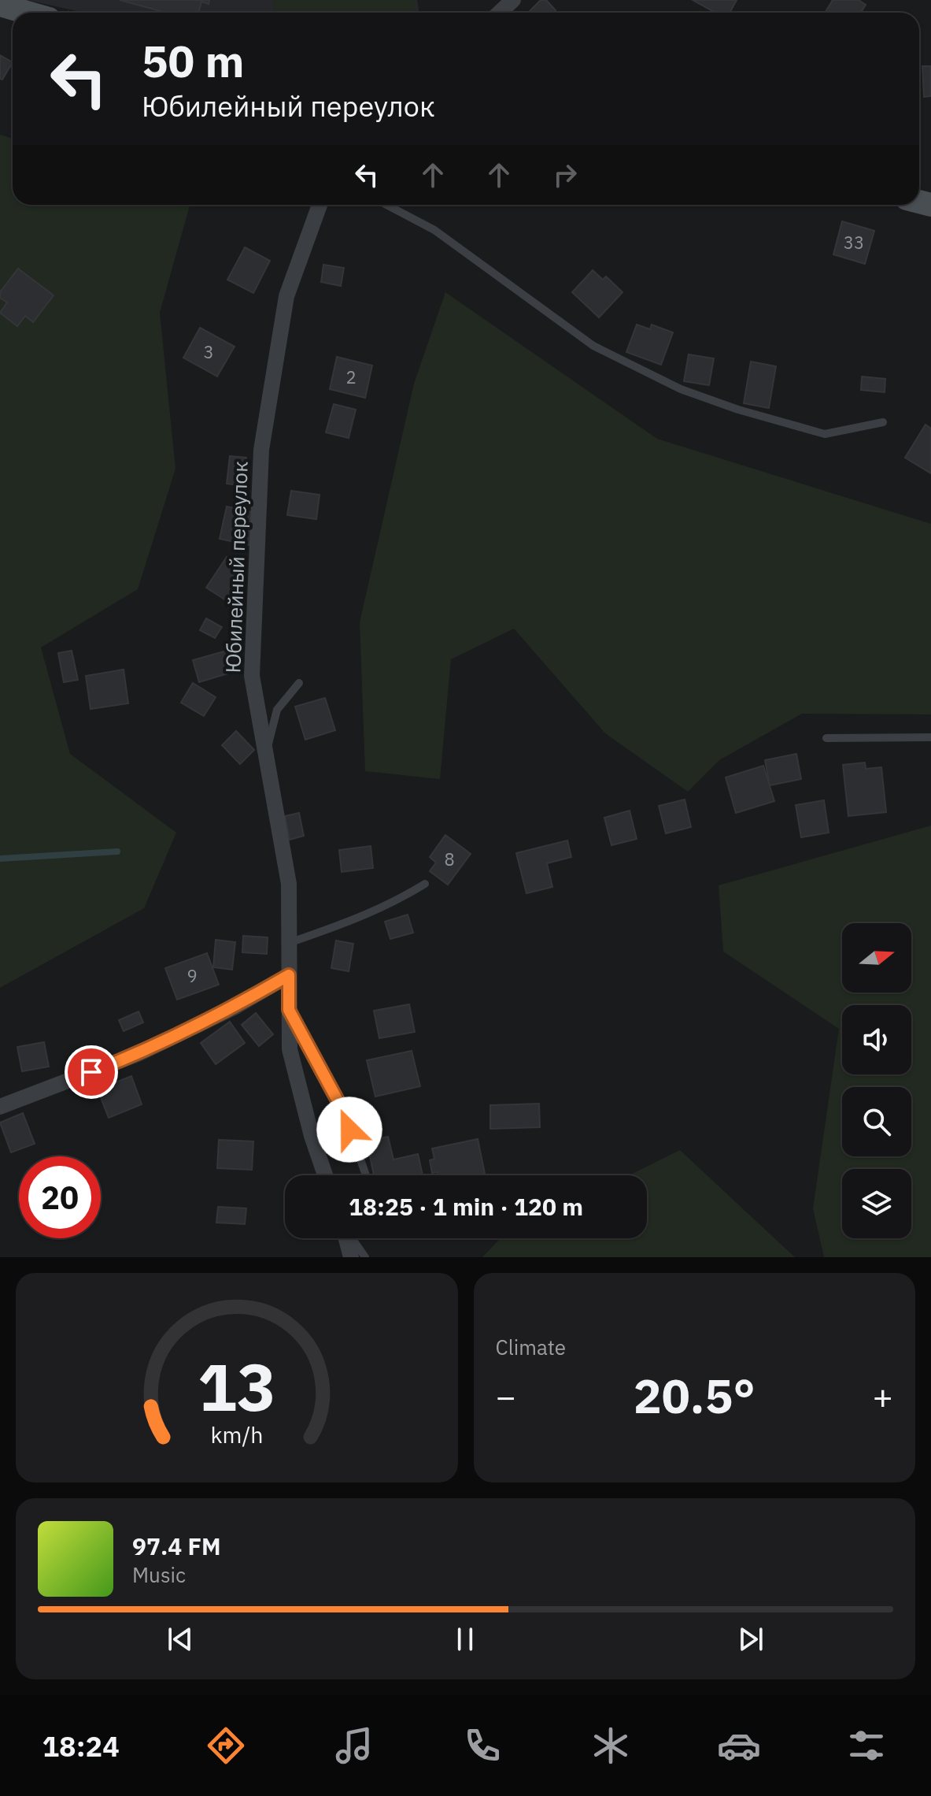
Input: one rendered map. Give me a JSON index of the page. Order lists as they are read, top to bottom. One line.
{"streets":{"street":["Юбилейный переулок"]},"house_numbers":["33","3","2","8","9"],"north":"right","page":{"turn":["50 m","Юбилейный переулок"],"limit":"20","trip":"18:25 · 1 min · 120 m","tile":"Climate","heat":["−","20.5°","+"],"song":["97.4 FM","Music"],"tabs":"18:24","gauge":["13","km/h"]}}
